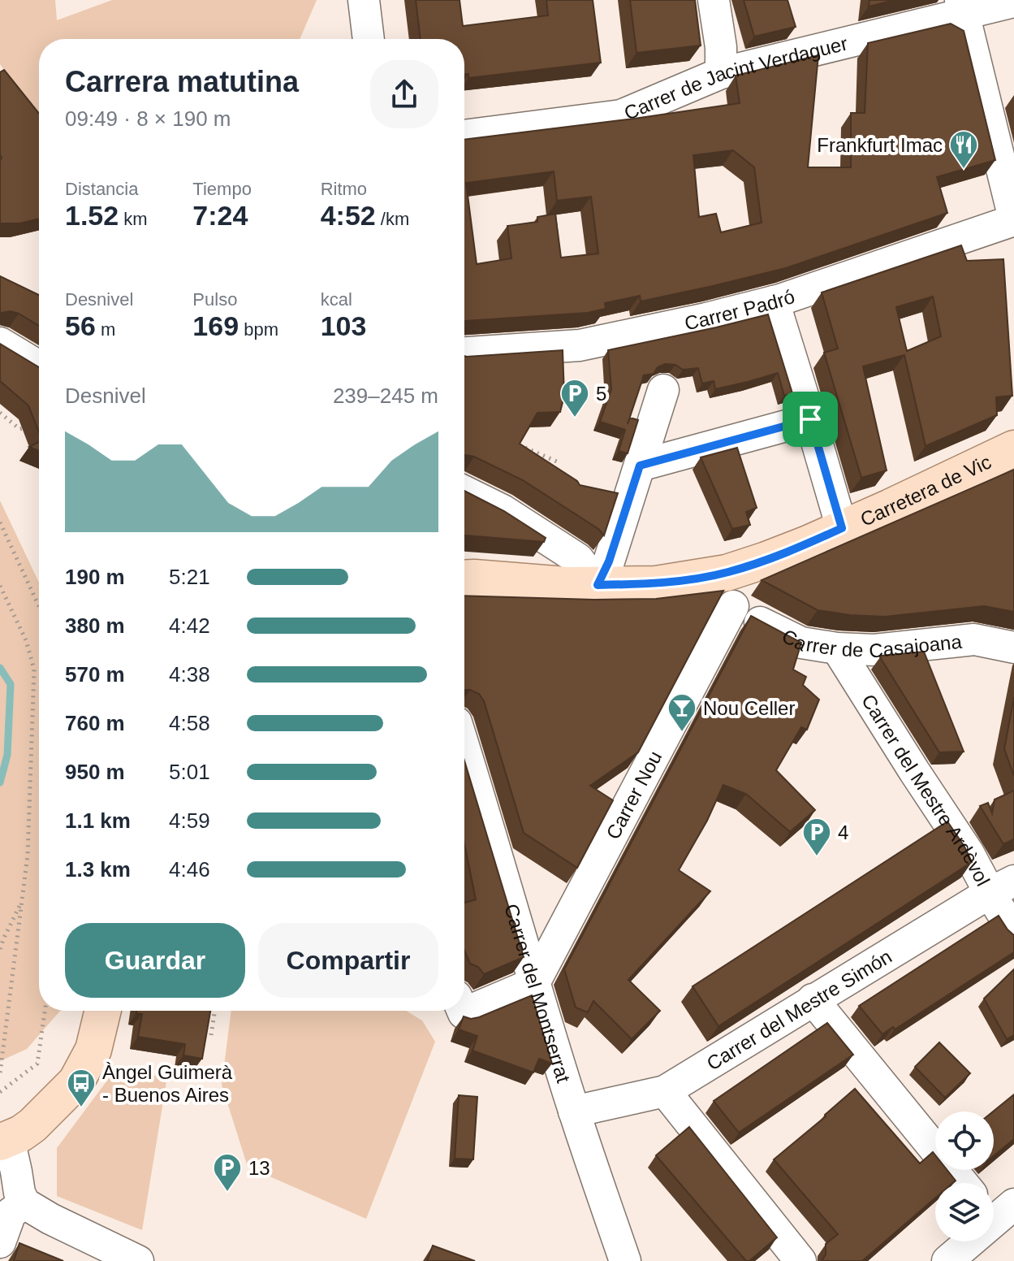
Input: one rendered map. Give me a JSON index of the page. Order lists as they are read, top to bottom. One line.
{"streets":{"main road":["Carretera de Vic"],"street":["Carrer de Jacint Verdaguer","Carrer Padró","Carrer de Casajoana","Carrer del Mestre Ardèvol","Carrer Nou","Carrer del Montserrat","Carrer del Mestre Simón"]},"crossings":[["Carretera de Vic","Carrer de Casajoana"],["Carretera de Vic","Carrer Nou"],["Carrer de Casajoana","Carrer del Mestre Ardèvol"],["Carrer de Casajoana","Carrer Nou"],["Carrer del Mestre Ardèvol","Carrer del Mestre Simón"],["Carrer Nou","Carrer del Montserrat"],["Carrer del Montserrat","Carrer del Mestre Simón"]],"places":{"restaurant":["Frankfurt Imac"],"parking":["5","4","13"],"bar":["Nou Celler"],"bus stop":["Àngel Guimerà - Buenos Aires"]},"page":{"heading":["Carrera matutina","09:49 · 8 × 190 m"],"stats":[["Distancia","1.52 km"],["Tiempo","7:24"],["Ritmo","4:52 /km"],["Desnivel","56 m"],["Pulso","169 bpm"],["kcal","103"]],"chart":["Desnivel","239–245 m"],"list":[{"name":"190 m","note":"5:21"},{"name":"380 m","note":"4:42"},{"name":"570 m","note":"4:38"},{"name":"760 m","note":"4:58"},{"name":"950 m","note":"5:01"},{"name":"1.1 km","note":"4:59"},{"name":"1.3 km","note":"4:46"}],"buttons":["Guardar","Compartir"]}}
